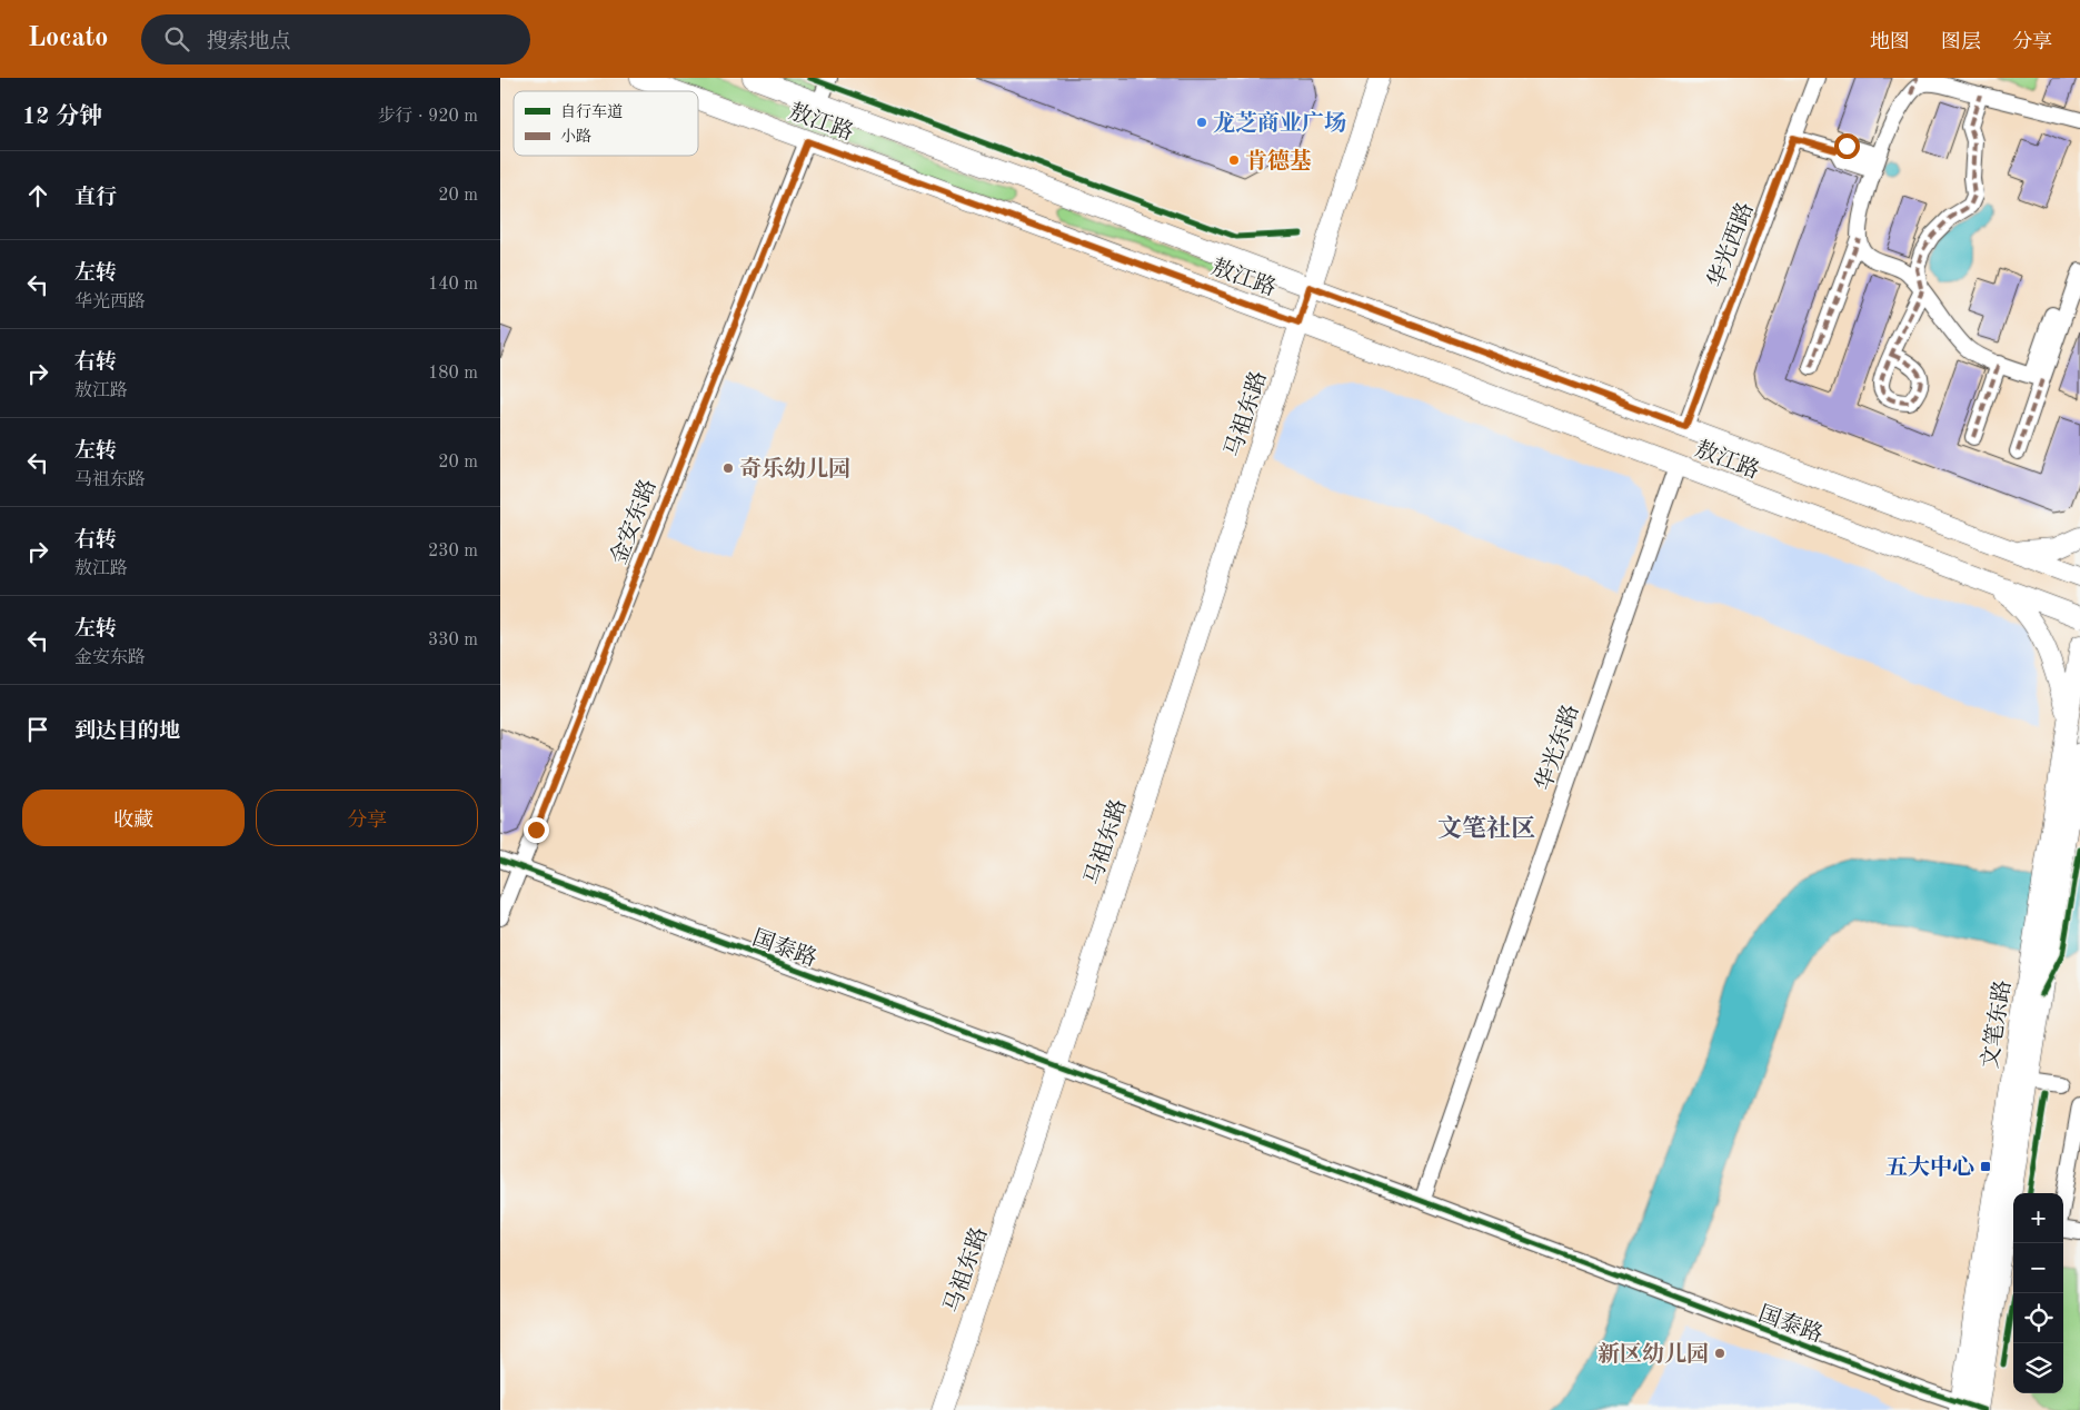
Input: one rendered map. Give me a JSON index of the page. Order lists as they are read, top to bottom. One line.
{"streets":{"main road":["敖江路","马祖东路","文笔东路"],"street":["华光西路","金安东路","华光东路","国泰路"]},"crossings":[["敖江路","华光西路"],["敖江路","马祖东路"],["敖江路","金安东路"],["敖江路","华光东路"],["马祖东路","国泰路"],["金安东路","国泰路"],["华光东路","国泰路"],["国泰路","文笔东路"]],"districts":["文笔社区"],"places":{"other":["龙芝商业广场","肯德基","奇乐幼儿园","新区幼儿园"],"transit":["五大中心"]},"legend":["自行车道","小路"],"page":{"header":"Locato","search":"搜索地点","nav":["地图","图层","分享"],"heading":["12 分钟","步行 · 920 m"],"list":[["直行","20 m"],["左转","华光西路","140 m"],["右转","敖江路","180 m"],["左转","马祖东路","20 m"],["右转","敖江路","230 m"],["左转","金安东路","330 m"],"到达目的地"],"buttons":["收藏","分享"],"map_buttons":["+","−"]}}
